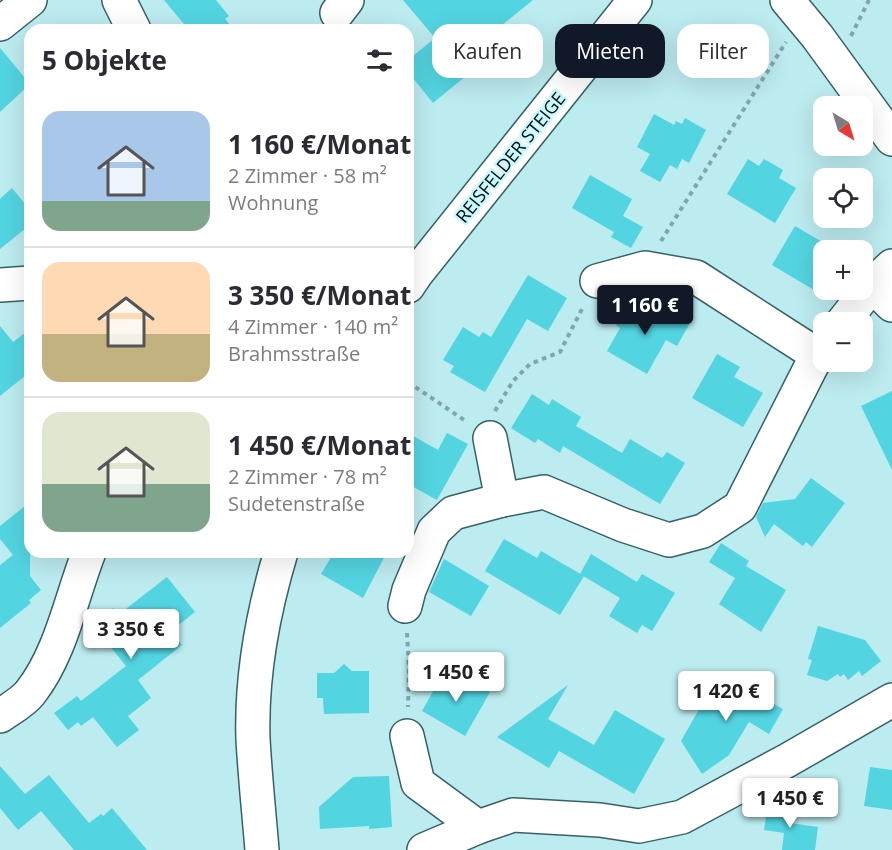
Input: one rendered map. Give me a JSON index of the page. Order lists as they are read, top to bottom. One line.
{"streets":{"street":["REISFELDER STEIGE"]},"north":"bottom right","page":{"chip":["Kaufen","Mieten","Filter"],"heading":"5 Objekte","map_buttons":["+","−"],"list":[{"name":"1 160 €/Monat","note":"2 Zimmer · 58 m² · Wohnung"},{"name":"3 350 €/Monat","note":"4 Zimmer · 140 m² · Brahmsstraße"},{"name":"1 450 €/Monat","note":"2 Zimmer · 78 m² · Sudetenstraße"}],"price":["1 160 €","3 350 €","1 450 €","1 420 €","1 450 €"]}}
